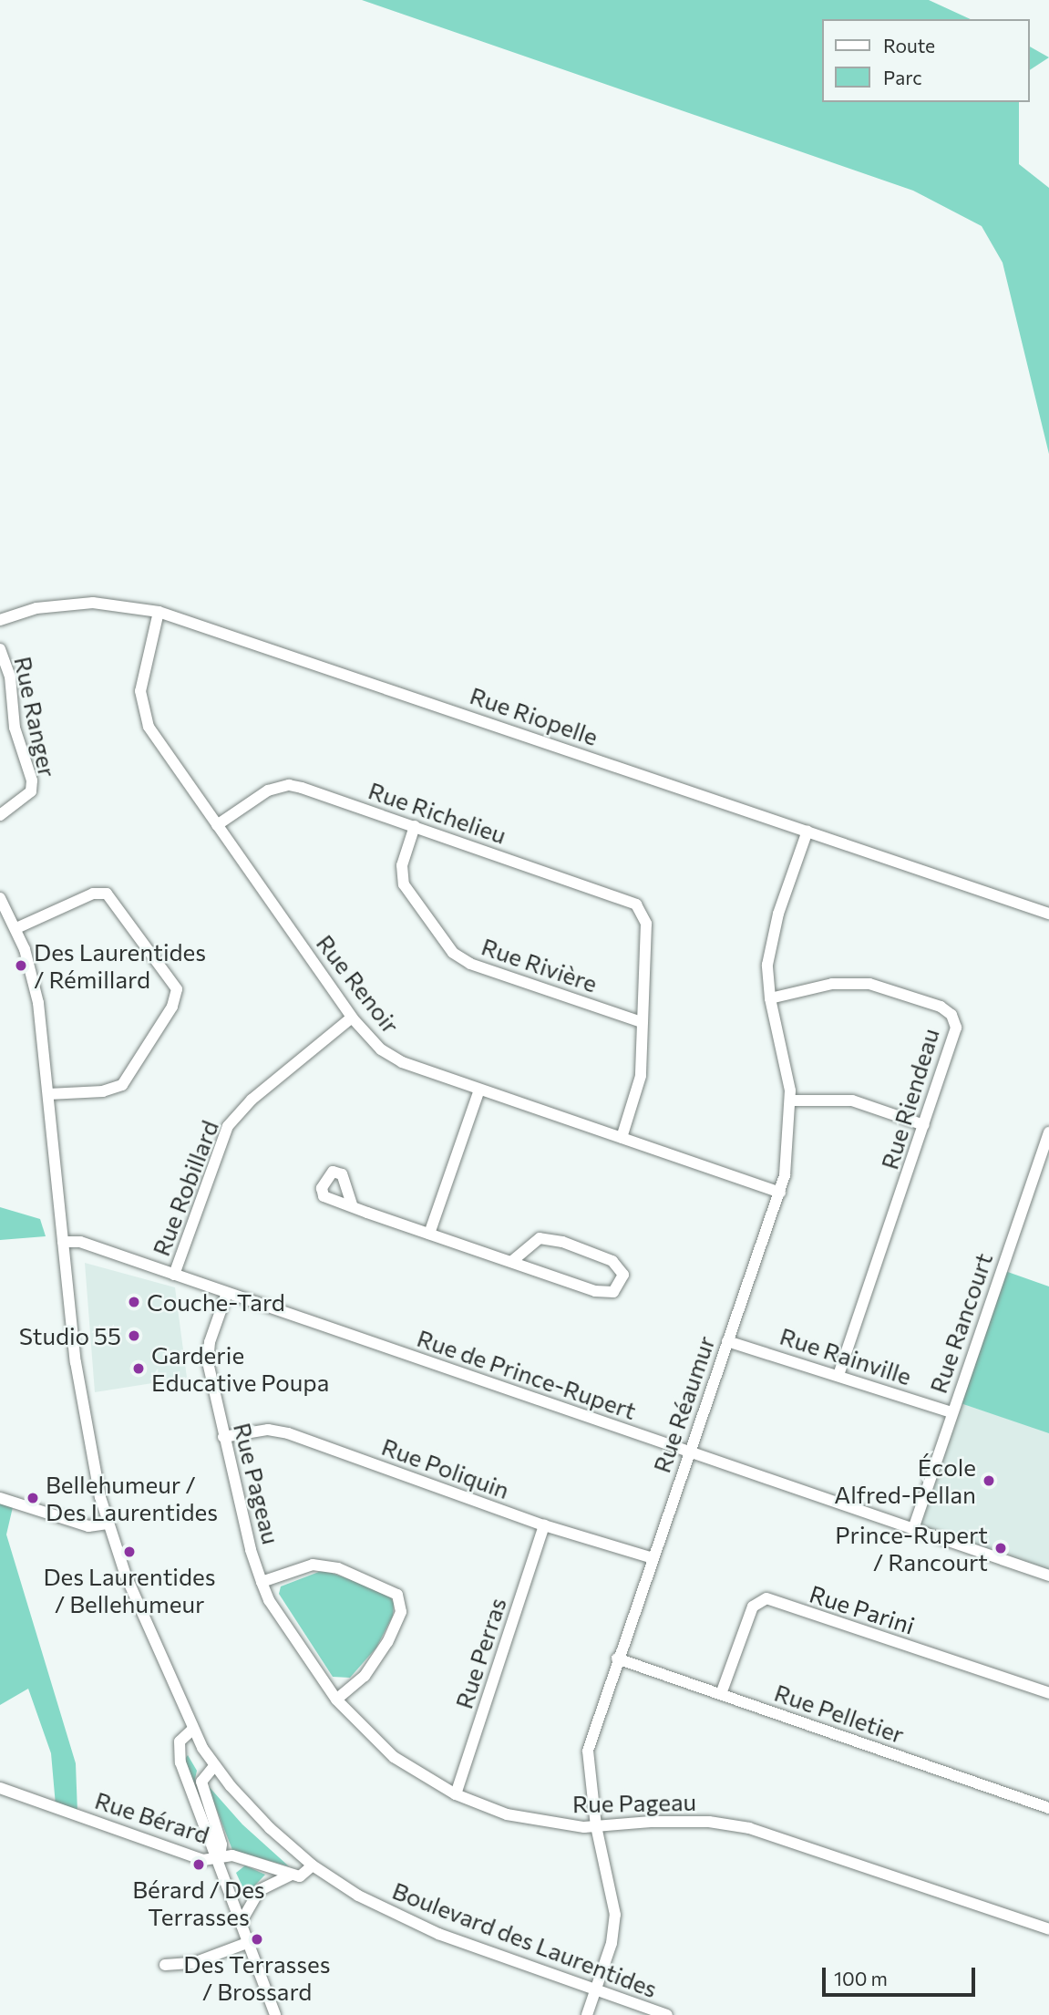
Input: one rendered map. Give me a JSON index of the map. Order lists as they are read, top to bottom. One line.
{"streets":{"street":["Rue Riopelle","Rue Ranger","Rue Richelieu","Rue Rivière","Rue Renoir","Rue Riendeau","Rue Robillard","Rue Rancourt","Rue Rainville","Rue de Prince-Rupert","Rue Réaumur","Rue Poliquin","Rue Pageau","Rue Parini","Rue Perras","Rue Pelletier","Rue Bérard","Boulevard des Laurentides"]},"crossings":[["Rue Riopelle","Rue Renoir"],["Rue Riopelle","Rue Réaumur"],["Rue Richelieu","Rue Rivière"],["Rue Richelieu","Rue Renoir"],["Rue Renoir","Rue Robillard"],["Rue Renoir","Rue Réaumur"],["Rue Riendeau","Rue Rainville"],["Rue Riendeau","Rue Réaumur"],["Rue Robillard","Rue de Prince-Rupert"],["Rue Rancourt","Rue Rainville"],["Rue Rancourt","Rue de Prince-Rupert"],["Rue Rainville","Rue Réaumur"],["Rue de Prince-Rupert","Rue Réaumur"],["Rue de Prince-Rupert","Rue Pageau"],["Rue de Prince-Rupert","Boulevard des Laurentides"],["Rue Réaumur","Rue Poliquin"],["Rue Réaumur","Rue Pageau"],["Rue Réaumur","Rue Pelletier"],["Rue Réaumur","Boulevard des Laurentides"],["Rue Poliquin","Rue Pageau"],["Rue Poliquin","Rue Perras"],["Rue Pageau","Rue Perras"],["Rue Parini","Rue Pelletier"]],"places":["Des Laurentides / Rémillard","Couche-Tard","Studio 55","Garderie Educative Poupa","École Alfred-Pellan","Bellehumeur / Des Laurentides","Prince-Rupert / Rancourt","Des Laurentides / Bellehumeur","Bérard / Des Terrasses","Des Terrasses / Brossard"],"legend":["Route","Parc"],"scale_bar":"100 m"}
